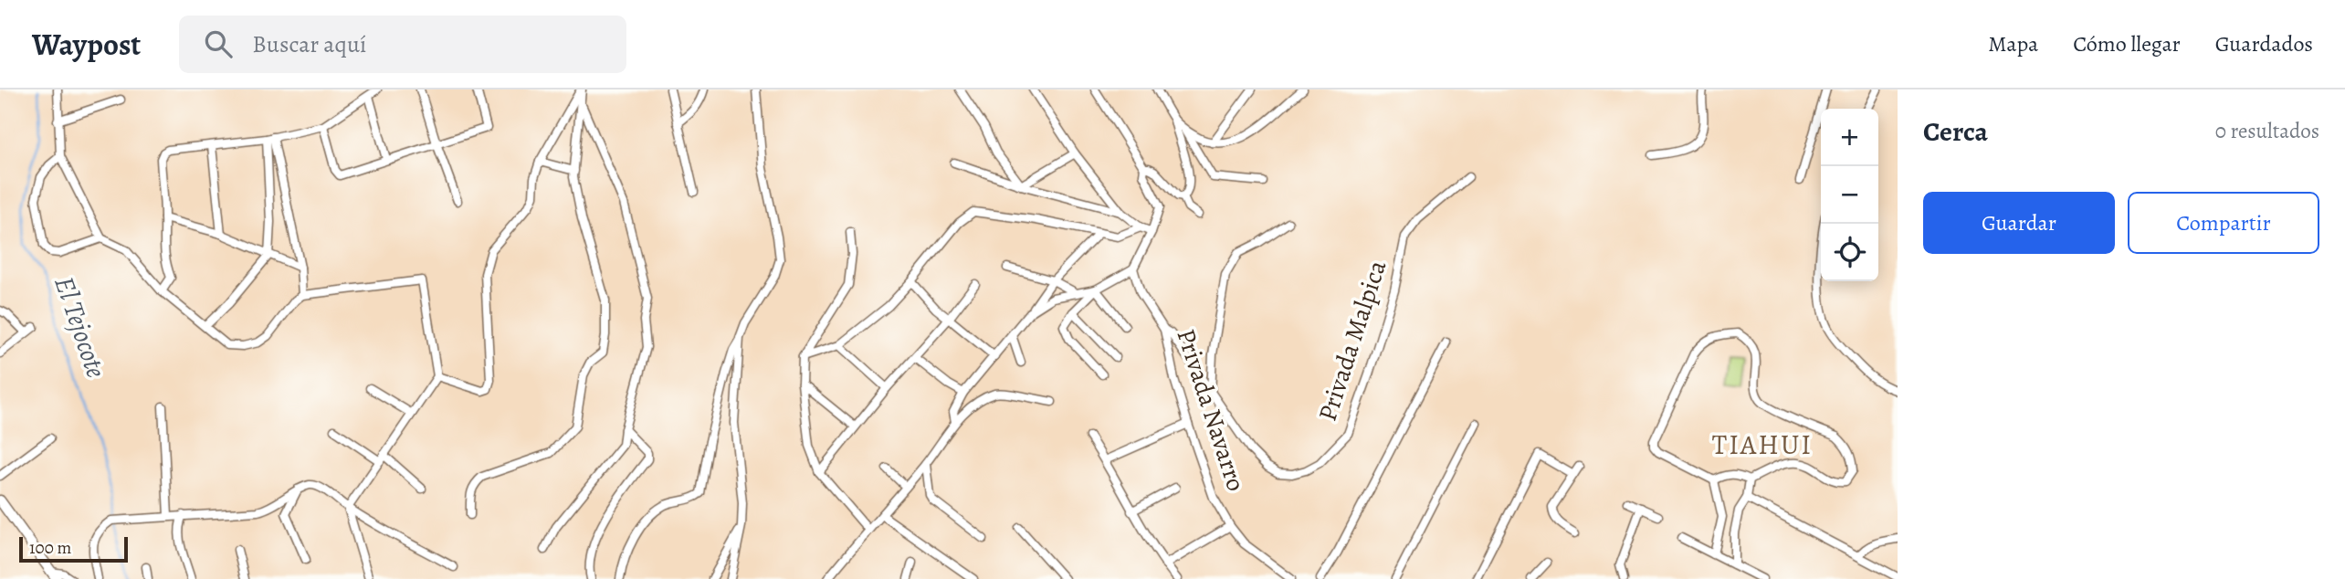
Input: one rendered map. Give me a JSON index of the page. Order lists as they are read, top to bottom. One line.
{"streets":{"street":["Privada Malpica","Privada Navarro"]},"crossings":[["Privada Malpica","Privada Navarro"]],"districts":["TIAHUI"],"water":["El Tejocote"],"scale_bar":"100 m","page":{"header":"Waypost","search":"Buscar aquí","nav":["Mapa","Cómo llegar","Guardados"],"heading":["Cerca","0 resultados"],"map_buttons":["+","−"],"buttons":["Guardar","Compartir"],"scale":"100 m"}}
